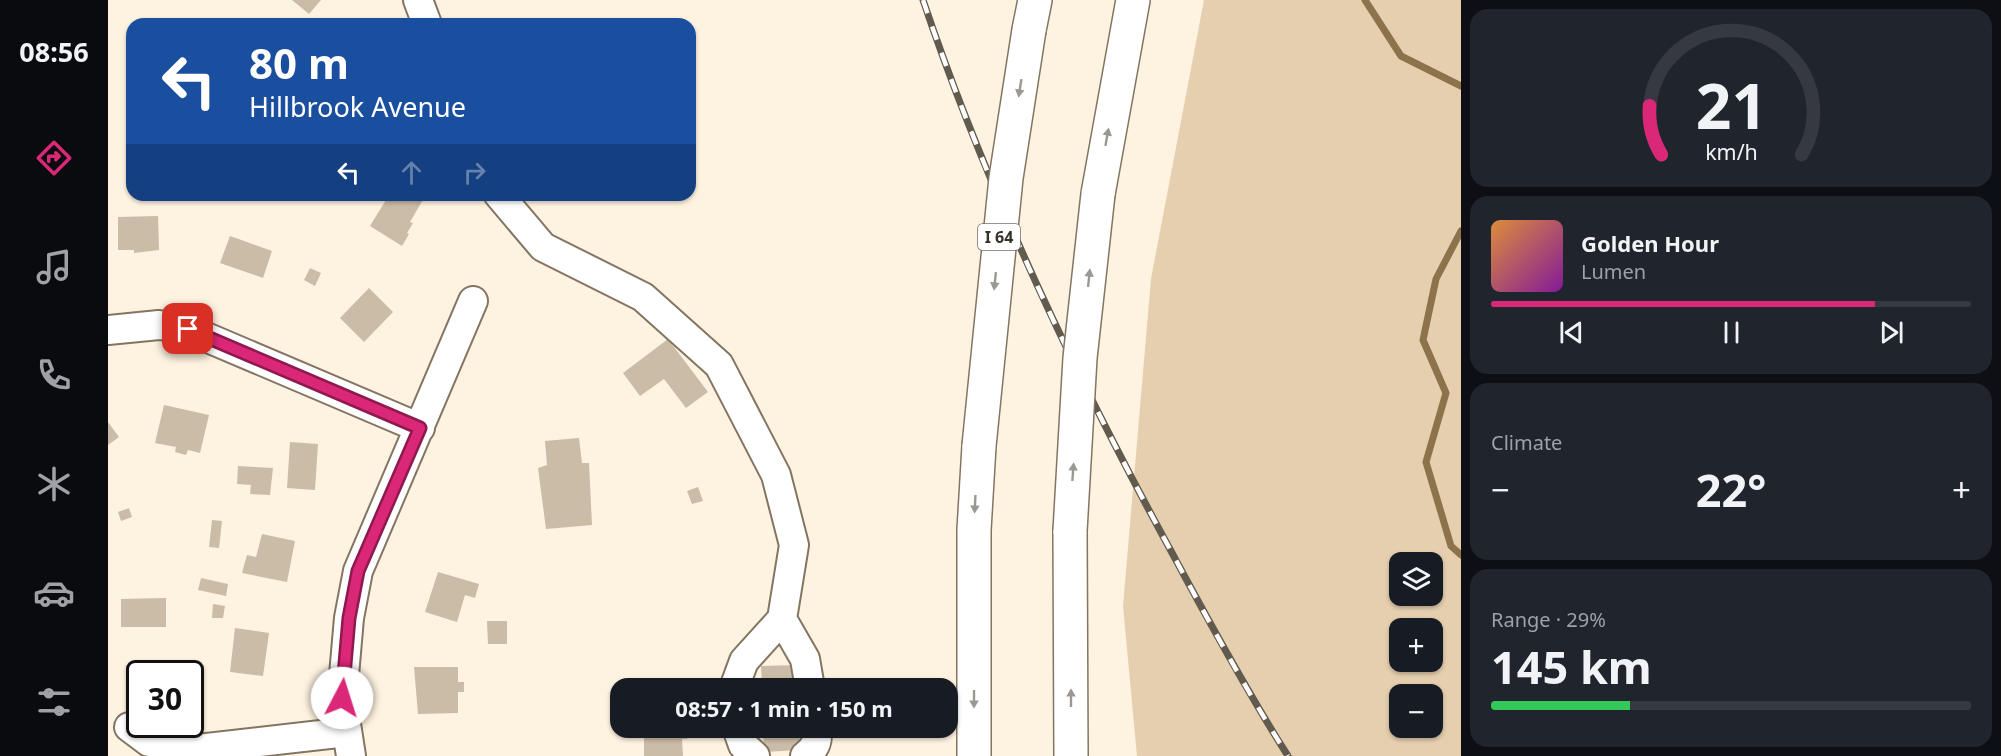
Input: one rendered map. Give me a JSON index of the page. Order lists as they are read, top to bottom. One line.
{"streets":{"highway":["I 64"]},"page":{"tabs":"08:56","turn":["80 m","Hillbrook Avenue"],"song":["Golden Hour","Lumen"],"tile":["Climate",["Range · 29%","145 km"]],"heat":["−","22°","+"],"map_buttons":["+","−"],"limit":"30","trip":"08:57 · 1 min · 150 m","gauge":["21","km/h"]}}
